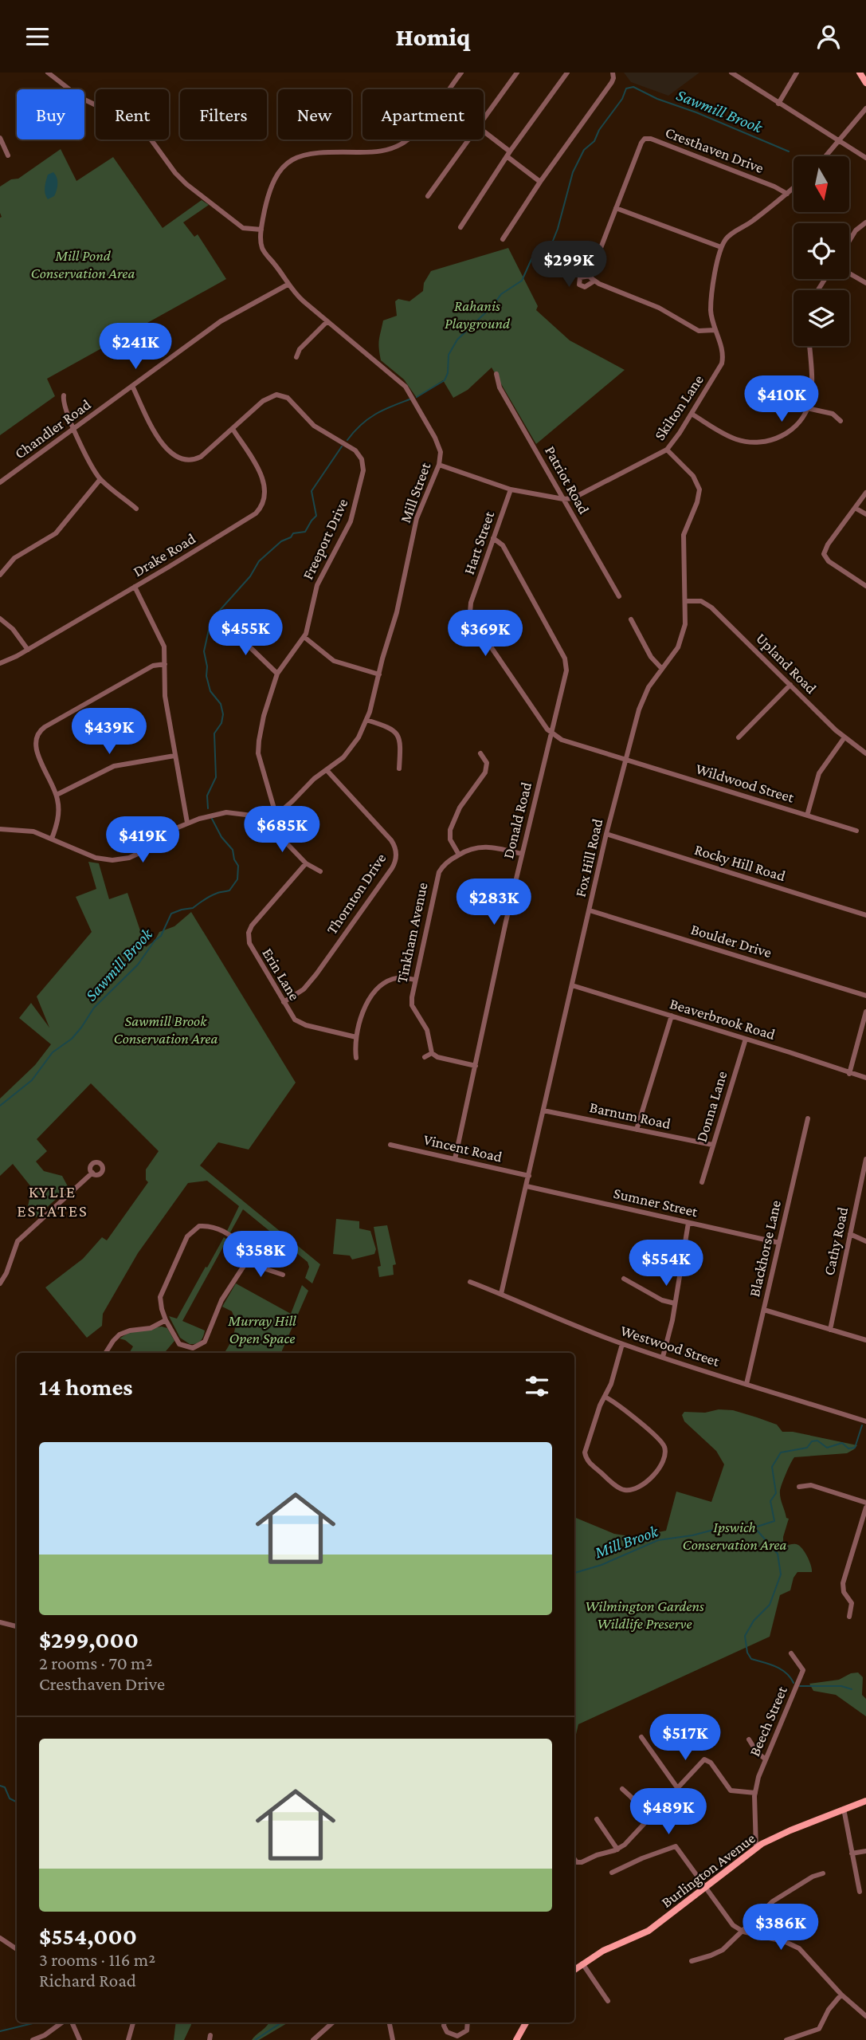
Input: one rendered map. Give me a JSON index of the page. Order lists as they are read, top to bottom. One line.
{"streets":{"main road":["Burlington Avenue"],"street":["Cresthaven Drive","Skilton Lane","Chandler Road","Patriot Road","Mill Street","Freeport Drive","Hart Street","Drake Road","Upland Road","Wildwood Street","Donald Road","Fox Hill Road","Rocky Hill Road","Thornton Drive","Tinkham Avenue","Boulder Drive","Erin Lane","Beaverbrook Road","Donna Lane","Barnum Road","Vincent Road","Sumner Street","Cathy Road","Blackhorse Lane","Westwood Street","Beech Street"]},"crossings":[["Cresthaven Drive","Skilton Lane"],["Skilton Lane","Patriot Road"],["Skilton Lane","Mill Street"],["Skilton Lane","Hart Street"],["Skilton Lane","Fox Hill Road"],["Chandler Road","Mill Street"],["Mill Street","Freeport Drive"],["Mill Street","Thornton Drive"],["Freeport Drive","Drake Road"],["Hart Street","Wildwood Street"],["Hart Street","Donald Road"],["Hart Street","Fox Hill Road"],["Upland Road","Fox Hill Road"],["Wildwood Street","Fox Hill Road"],["Donald Road","Tinkham Avenue"],["Donald Road","Vincent Road"],["Fox Hill Road","Rocky Hill Road"],["Fox Hill Road","Boulder Drive"],["Fox Hill Road","Beaverbrook Road"],["Fox Hill Road","Barnum Road"],["Fox Hill Road","Vincent Road"],["Fox Hill Road","Sumner Street"],["Fox Hill Road","Westwood Street"],["Thornton Drive","Erin Lane"],["Beaverbrook Road","Donna Lane"],["Donna Lane","Barnum Road"],["Sumner Street","Blackhorse Lane"],["Blackhorse Lane","Westwood Street"],["Beech Street","Burlington Avenue"]],"districts":["KYLIE ESTATES"],"water":["Sawmill Brook","Mill Brook"],"parks":["Mill Pond Conservation Area","Rahanis Playground","Sawmill Brook Conservation Area","Murray Hill Open Space","Ipswich Conservation Area","Wilmington Gardens Wildlife Preserve"],"north":"bottom","page":{"header":"Homiq","chip":["Buy","Rent","Filters","New","Apartment"],"price":["$299K","$241K","$410K","$455K","$369K","$439K","$685K","$419K","$283K","$358K","$554K","$517K","$489K","$386K"],"heading":"14 homes","list":[{"name":"$299,000","note":"2 rooms · 70 m² · Cresthaven Drive"},{"name":"$554,000","note":"3 rooms · 116 m² · Richard Road"}]}}
